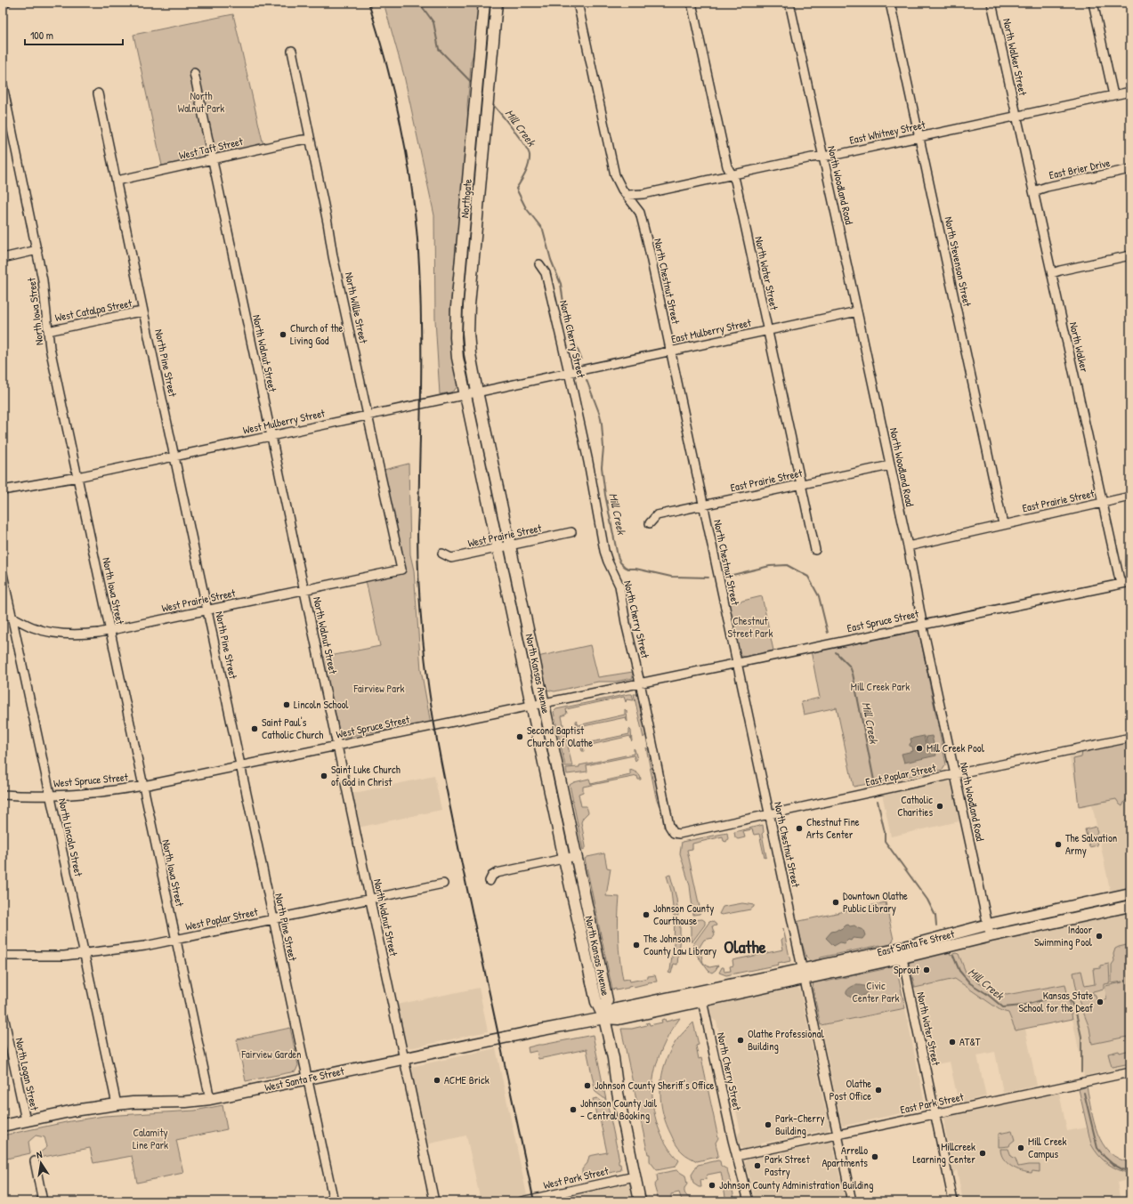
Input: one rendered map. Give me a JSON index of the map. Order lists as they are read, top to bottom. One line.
{"streets":{"main road":["Northgate","North Kansas Avenue","East Santa Fe Street","West Santa Fe Street"],"street":["North Walker Street","East Whitney Street","West Taft Street","East Brier Drive","North Woodland Road","North Stevenson Street","North Water Street","North Chestnut Street","North Willie Street","West Catalpa Street","North Iowa Street","East Mulberry Street","North Cherry Street","North Walker","North Walnut Street","North Pine Street","West Mulberry Street","East Prairie Street","West Prairie Street","East Spruce Street","West Spruce Street","East Poplar Street","North Lincoln Street","West Poplar Street","North Logan Street","East Park Street","West Park Street"]},"crossings":[["North Walker Street","East Whitney Street"],["North Walker Street","North Walker"],["East Whitney Street","North Woodland Road"],["East Whitney Street","North Stevenson Street"],["East Whitney Street","North Water Street"],["East Whitney Street","North Chestnut Street"],["East Whitney Street","North Walker"],["West Taft Street","North Willie Street"],["West Taft Street","North Walnut Street"],["West Taft Street","North Pine Street"],["East Brier Drive","North Walker"],["North Woodland Road","East Mulberry Street"],["North Woodland Road","East Prairie Street"],["North Woodland Road","East Spruce Street"],["North Woodland Road","East Poplar Street"],["North Woodland Road","East Santa Fe Street"],["Northgate","West Mulberry Street"],["Northgate","North Kansas Avenue"],["North Stevenson Street","East Prairie Street"],["North Water Street","East Mulberry Street"],["North Water Street","East Prairie Street"],["North Water Street","East Santa Fe Street"],["North Water Street","East Park Street"],["North Chestnut Street","East Mulberry Street"],["North Chestnut Street","East Prairie Street"],["North Chestnut Street","East Spruce Street"],["North Chestnut Street","East Poplar Street"],["North Chestnut Street","East Santa Fe Street"],["North Chestnut Street","East Park Street"],["North Willie Street","West Mulberry Street"],["North Willie Street","West Prairie Street"],["West Catalpa Street","North Iowa Street"],["West Catalpa Street","North Pine Street"],["North Iowa Street","West Mulberry Street"],["North Iowa Street","West Prairie Street"],["North Iowa Street","West Spruce Street"],["North Iowa Street","West Poplar Street"],["North Iowa Street","West Santa Fe Street"],["East Mulberry Street","North Cherry Street"],["East Mulberry Street","West Mulberry Street"],["North Cherry Street","West Mulberry Street"],["North Cherry Street","East Spruce Street"],["North Cherry Street","West Spruce Street"],["North Cherry Street","East Poplar Street"],["North Cherry Street","East Santa Fe Street"],["North Cherry Street","West Santa Fe Street"],["North Cherry Street","East Park Street"],["North Walker","East Prairie Street"],["North Walker","East Spruce Street"],["North Walnut Street","West Mulberry Street"],["North Walnut Street","West Prairie Street"],["North Walnut Street","West Spruce Street"],["North Walnut Street","West Poplar Street"],["North Walnut Street","West Santa Fe Street"],["North Pine Street","West Mulberry Street"],["North Pine Street","West Prairie Street"],["North Pine Street","West Spruce Street"],["North Pine Street","West Poplar Street"],["North Pine Street","West Santa Fe Street"],["West Mulberry Street","North Kansas Avenue"],["West Prairie Street","North Kansas Avenue"],["West Prairie Street","North Lincoln Street"],["East Spruce Street","West Spruce Street"],["North Kansas Avenue","West Spruce Street"],["North Kansas Avenue","West Santa Fe Street"],["North Kansas Avenue","West Park Street"],["West Spruce Street","North Lincoln Street"],["North Lincoln Street","West Poplar Street"],["North Lincoln Street","West Santa Fe Street"],["East Santa Fe Street","West Santa Fe Street"],["North Logan Street","West Santa Fe Street"]],"districts":["Olathe"],"water":["Mill Creek"],"parks":["North Walnut Park","Chestnut Street Park","Mill Creek Park","Fairview Park","Civic Center Park","Fairview Garden","Calamity Line Park"],"places":["Church of the Living God","Lincoln School","Saint Paul's Catholic Church","Second Baptist Church of Olathe","Mill Creek Pool","Saint Luke Church of God in Christ","Catholic Charities","Chestnut Fine Arts Center","The Salvation Army","Downtown Olathe Public Library","Johnson County Courthouse","Indoor Swimming Pool","The Johnson County Law Library","Sprout","Kansas State School for the Deaf","Olathe Professional Building","AT&T","ACME Brick","Johnson County Sheriff's Office","Olathe Post Office","Johnson County Jail - Central Booking","Park-Cherry Building","Mill Creek Campus","Millcreek Learning Center","Arrello Apartments","Park Street Pastry","Johnson County Administration Building"],"scale_bar":"100 m","north":"top"}
